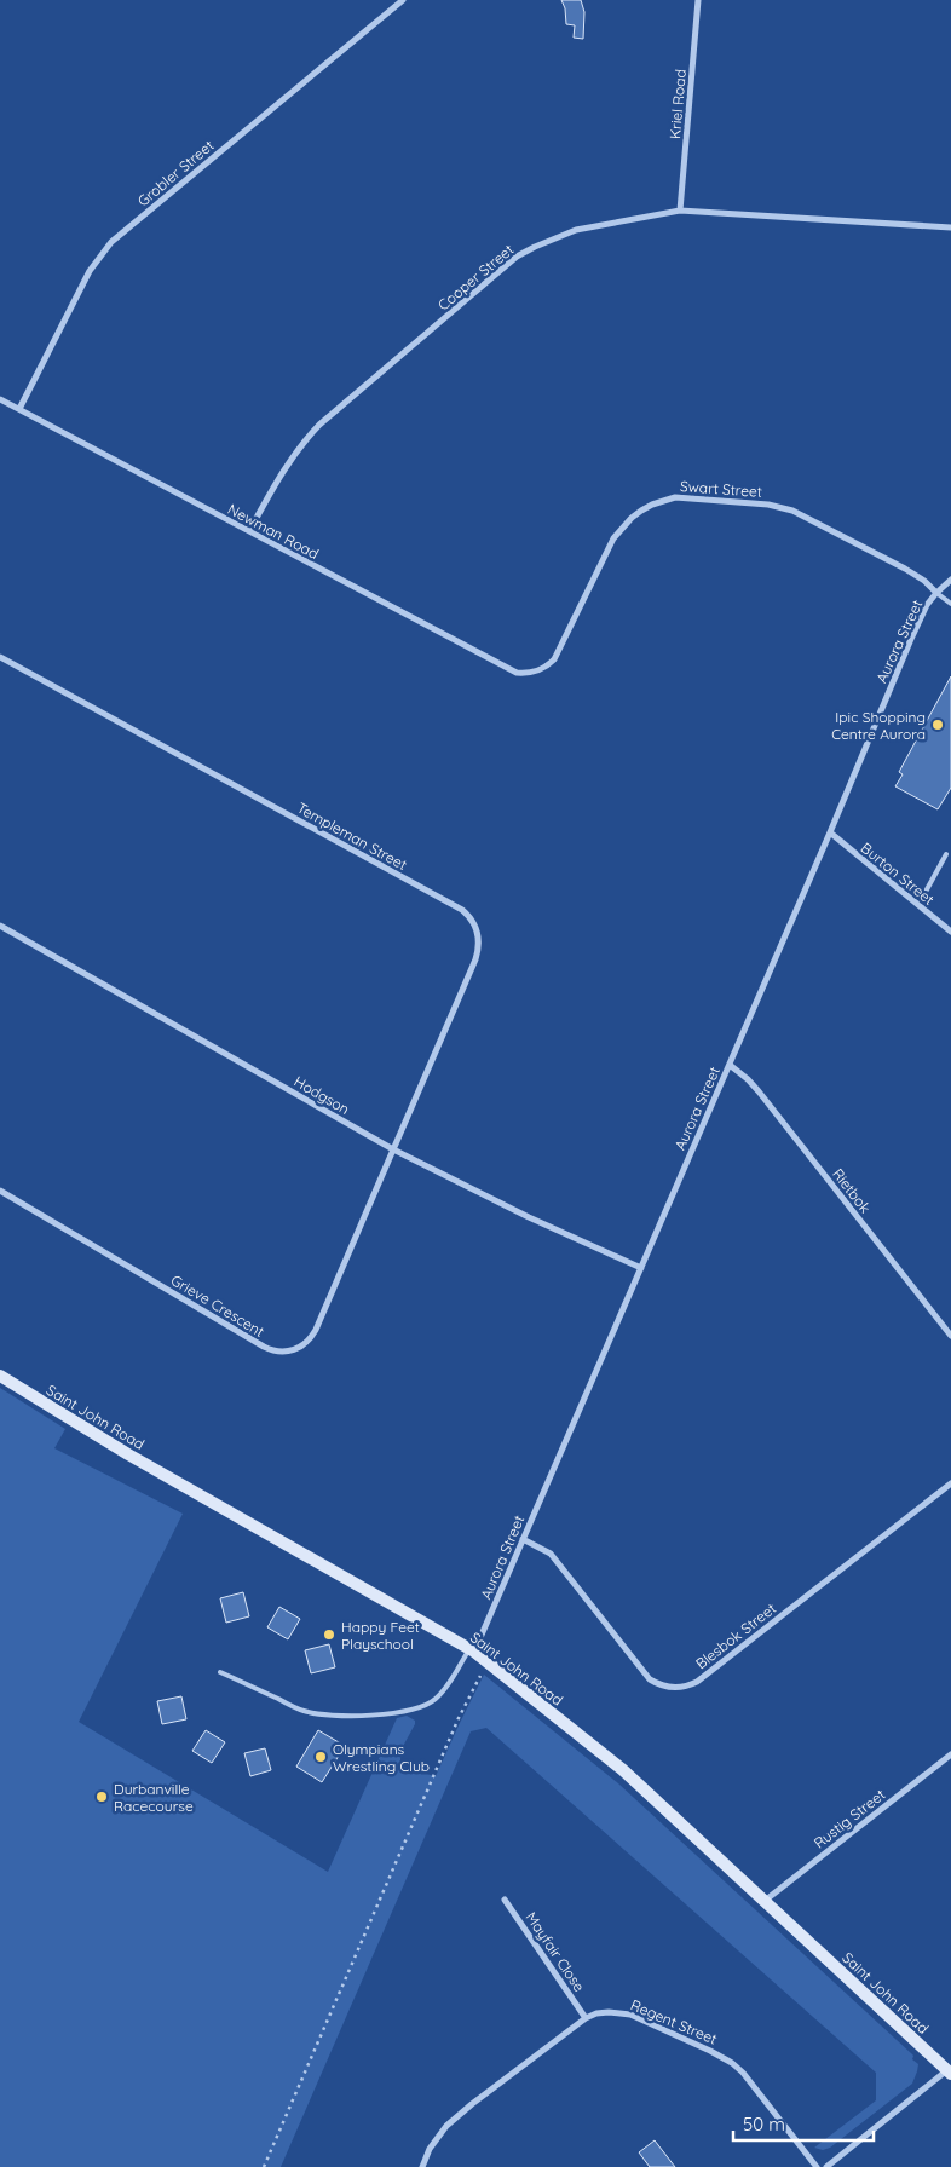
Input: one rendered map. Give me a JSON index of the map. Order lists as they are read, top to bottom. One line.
{"streets":{"main road":["Saint John Road"],"street":["Kriel Road","Grobler Street","Cooper Street","Swart Street","Newman Road","Aurora Street","Templeman Street","Burton Street","Hodgson","Rietbok","Grieve Crescent","Blesbok Street","Rustig Street","Mayfair Close","Regent Street"]},"crossings":[["Kriel Road","Cooper Street"],["Grobler Street","Newman Road"],["Cooper Street","Newman Road"],["Swart Street","Newman Road"],["Swart Street","Aurora Street"],["Aurora Street","Burton Street"],["Aurora Street","Hodgson"],["Aurora Street","Rietbok"],["Aurora Street","Saint John Road"],["Aurora Street","Blesbok Street"],["Templeman Street","Hodgson"],["Templeman Street","Grieve Crescent"],["Hodgson","Grieve Crescent"],["Saint John Road","Rustig Street"],["Mayfair Close","Regent Street"]],"places":["Ipic Shopping Centre Aurora","Happy Feet Playschool","Olympians Wrestling Club","Durbanville Racecourse"],"scale_bar":"50 m"}
